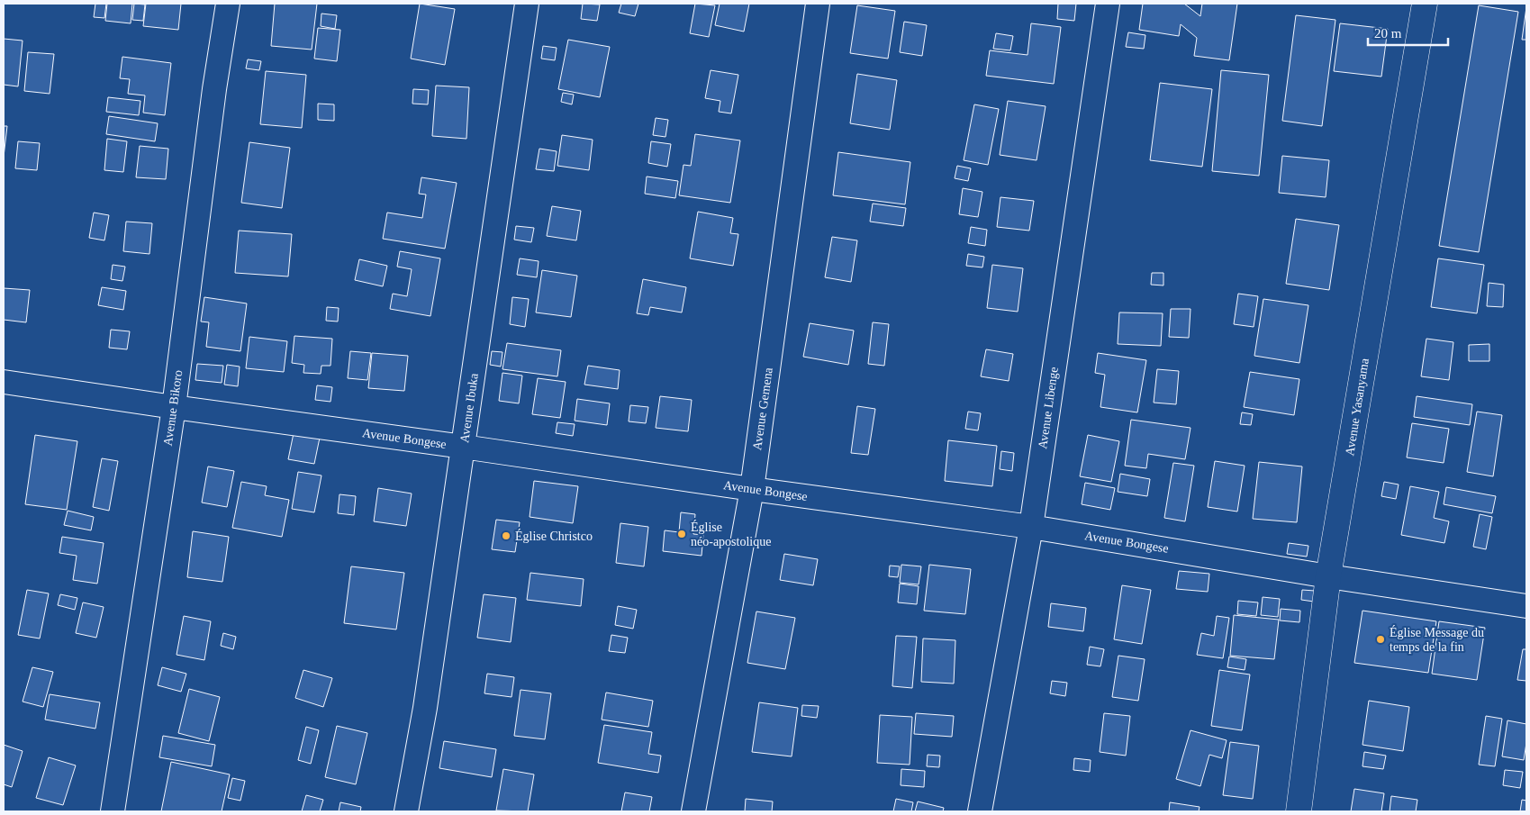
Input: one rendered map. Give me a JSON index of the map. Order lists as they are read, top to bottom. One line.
{"streets":{"street":["Avenue Yasanyama","Avenue Bikoro","Avenue Ibuka","Avenue Libenge","Avenue Gemena","Avenue Bongese"]},"crossings":[["Avenue Yasanyama","Avenue Bongese"],["Avenue Bikoro","Avenue Bongese"],["Avenue Ibuka","Avenue Bongese"],["Avenue Libenge","Avenue Bongese"],["Avenue Gemena","Avenue Bongese"]],"places":["Église néo-apostolique","Église Christco","Église Message du temps de la fin"],"scale_bar":"20 m"}
